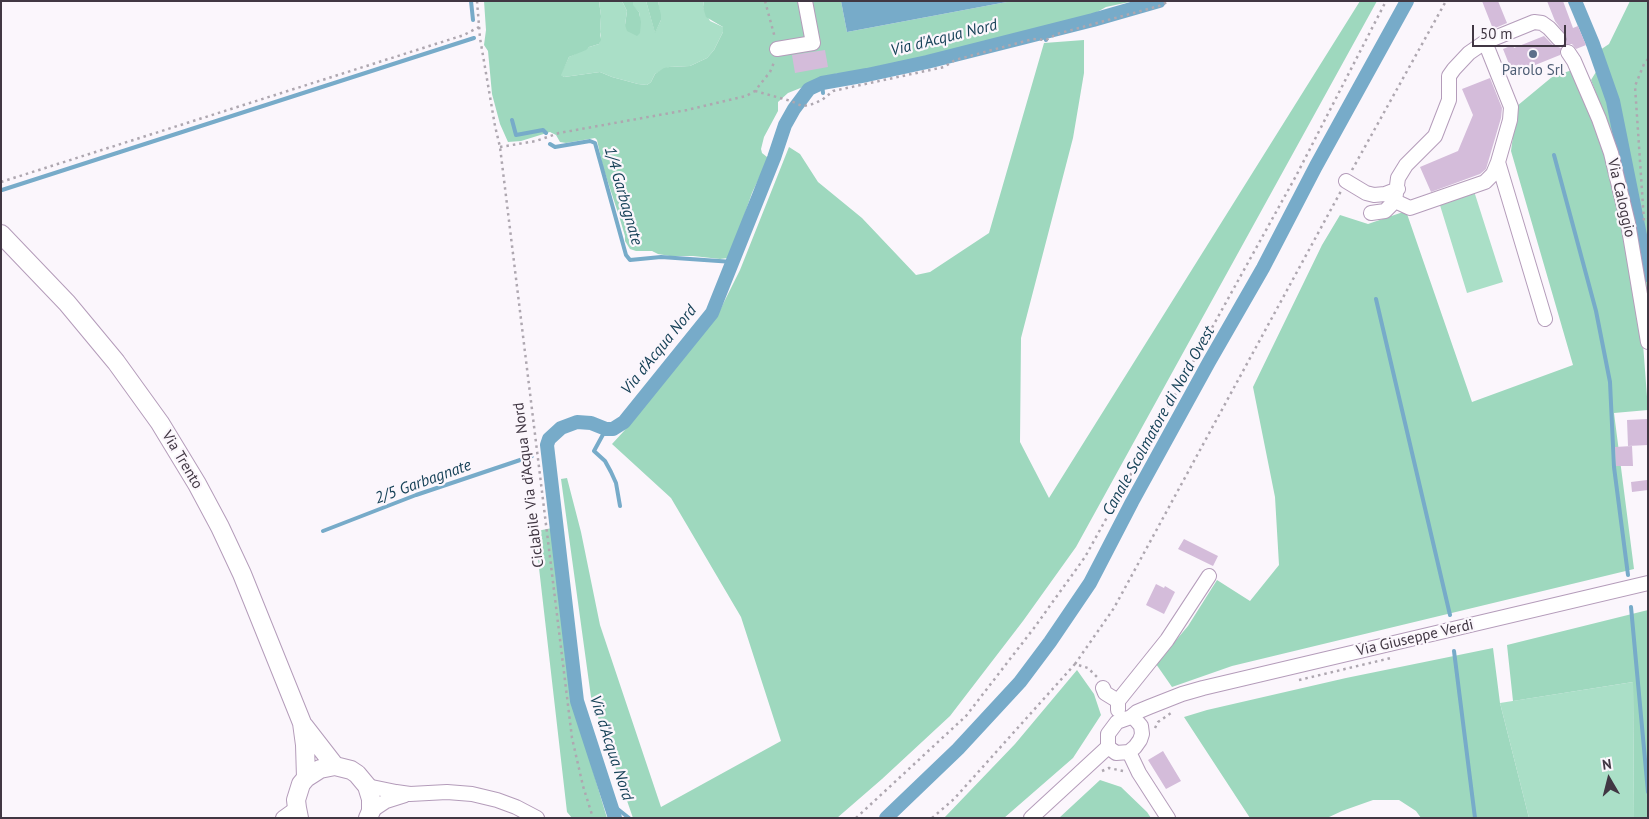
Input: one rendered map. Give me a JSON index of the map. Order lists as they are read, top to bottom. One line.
{"streets":{"main road":["Via Trento"],"street":["Via Caloggio","Via Giuseppe Verdi"],"path":["Ciclabile Via d’Acqua Nord"]},"water":["Via d'Acqua Nord","1/4 Garbagnate","Canale Scolmatore di Nord Ovest","2/5 Garbagnate"],"places":["Parolo Srl"],"scale_bar":"50 m","north":"top"}
